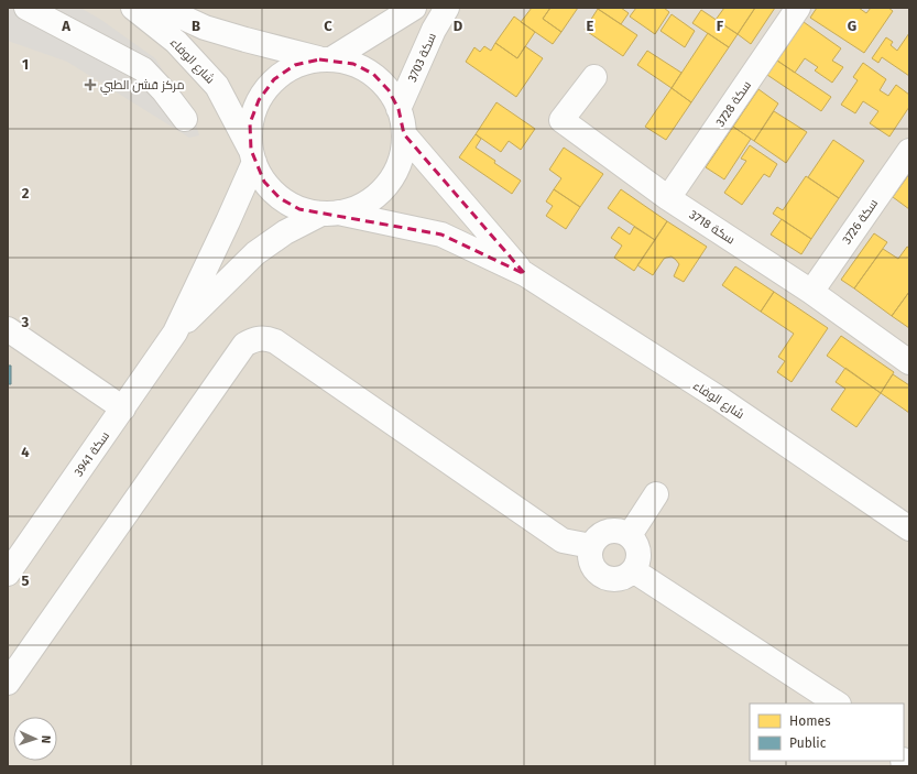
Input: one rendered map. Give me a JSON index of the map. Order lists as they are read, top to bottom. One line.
{"streets":{"street":["سكة 3703","شارع الوفاء","سكة 3728","سكة 3726","سكة 3718","سكة 3941"]},"crossings":[["سكة 3703","شارع الوفاء"],["سكة 3703","سكة 3941"],["شارع الوفاء","سكة 3941"],["سكة 3728","سكة 3718"],["سكة 3726","سكة 3718"]],"places":{"health":["مركز قشن الطبي"]},"legend":["Homes","Public"],"north":"right","grid":{"columns":["A","B","C","D","E","F","G"],"rows":["1","2","3","4","5"]}}
